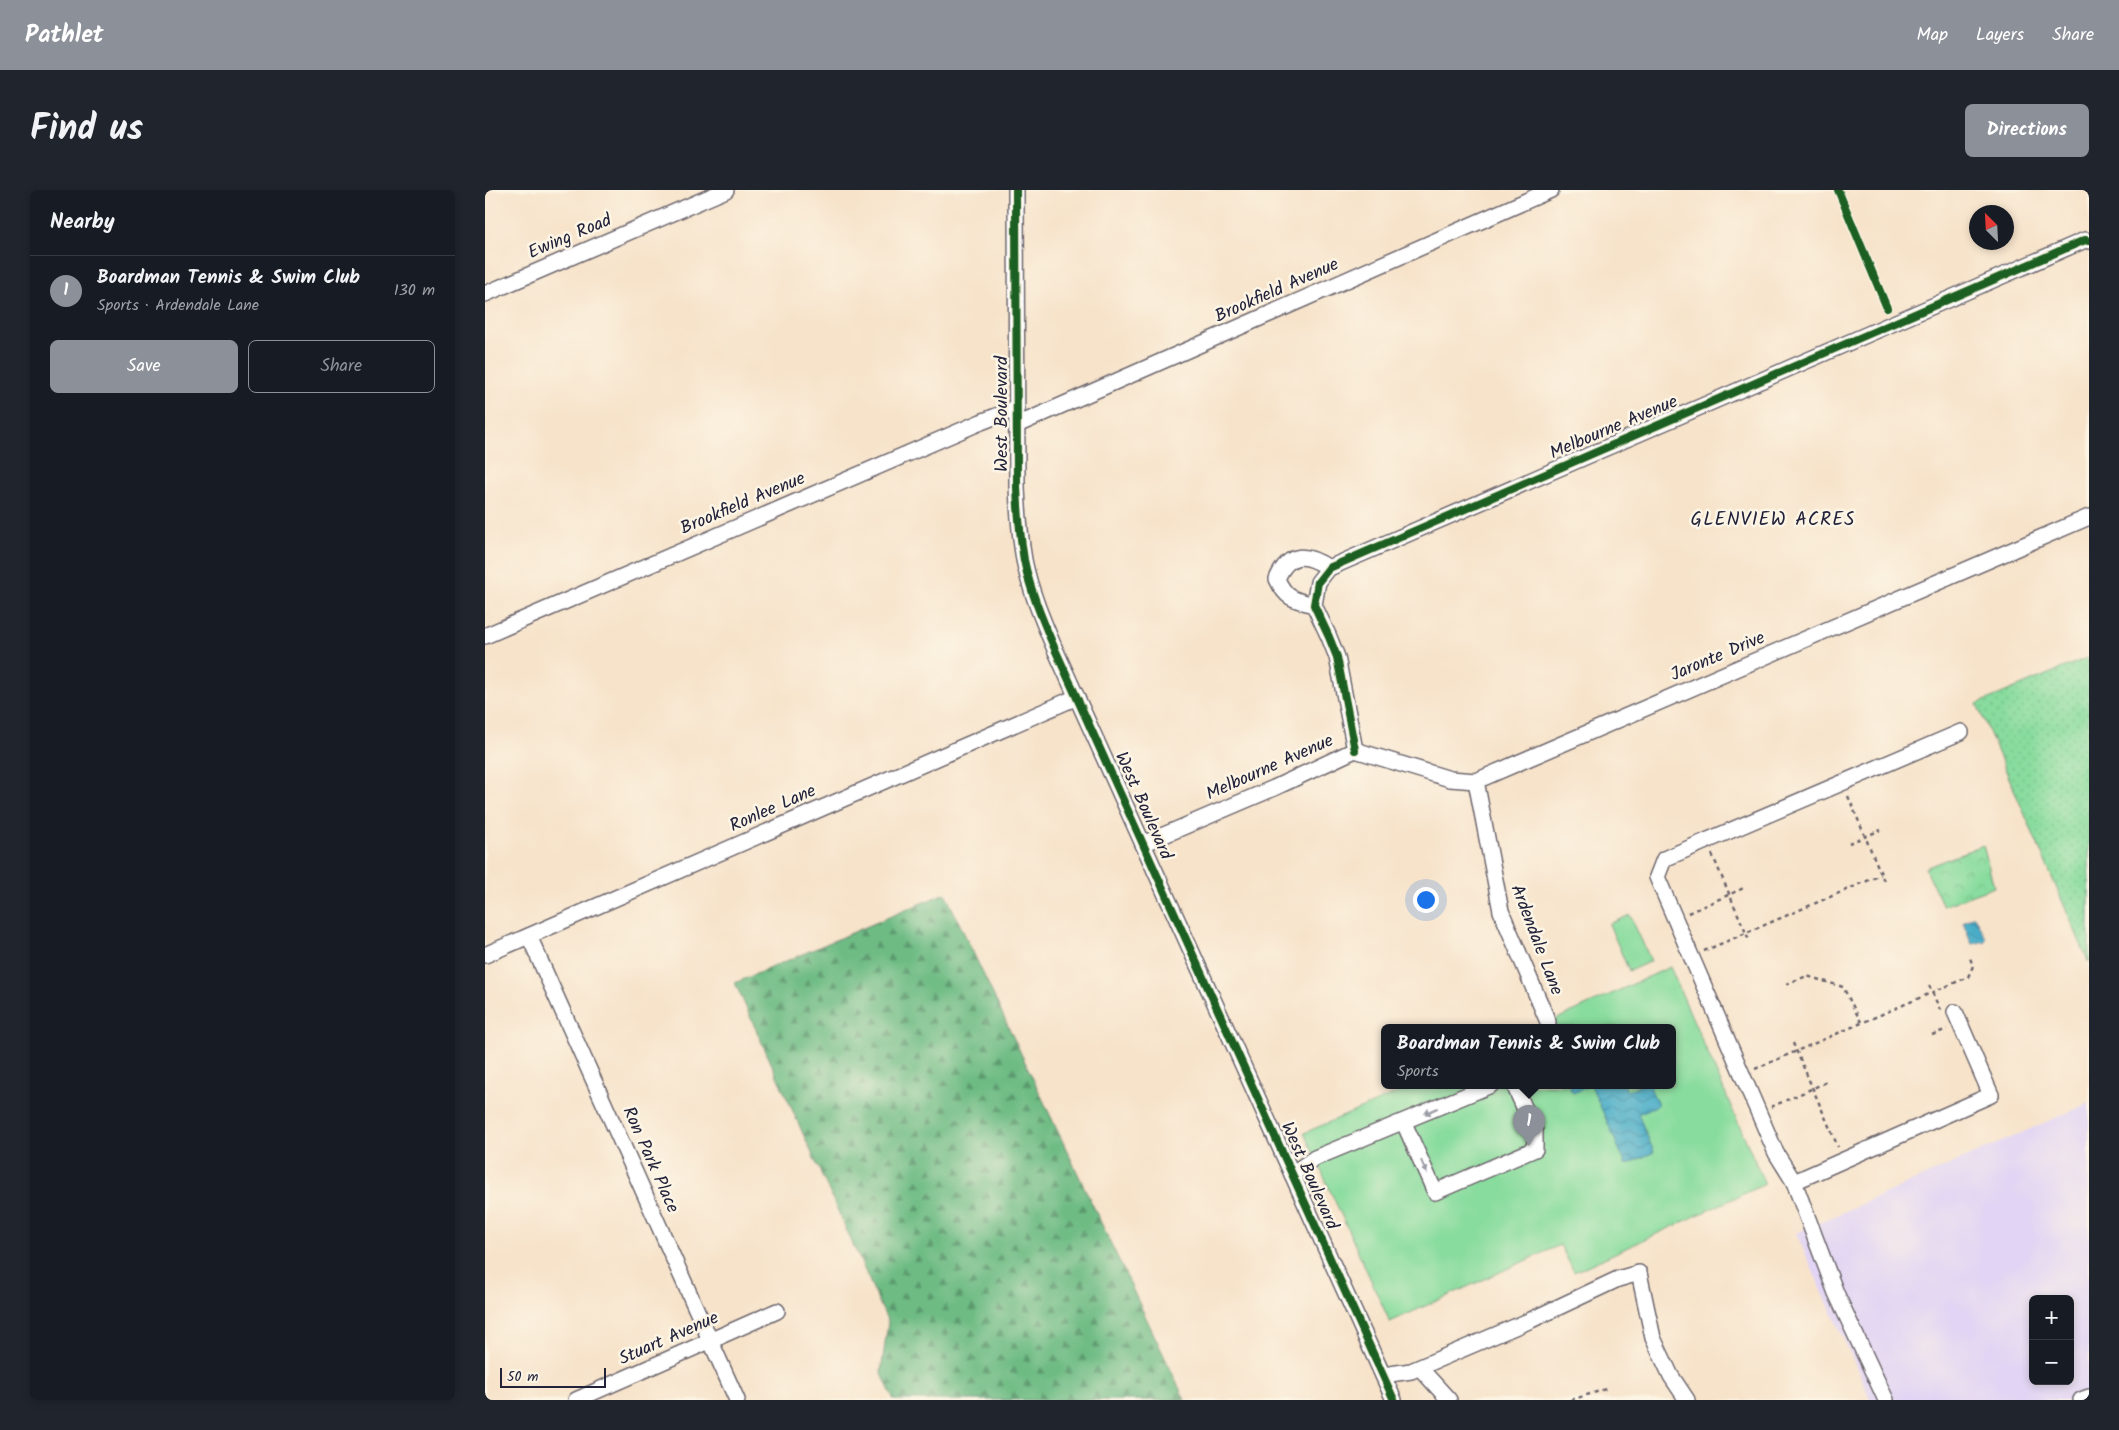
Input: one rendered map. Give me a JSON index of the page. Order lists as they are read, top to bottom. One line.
{"streets":{"street":["Ewing Road","Brookfield Avenue","West Boulevard","Melbourne Avenue","Jaronte Drive","Ronlee Lane","Ardendale Lane","Ron Park Place","Stuart Avenue"]},"crossings":[["Brookfield Avenue","West Boulevard"],["West Boulevard","Melbourne Avenue"],["West Boulevard","Ronlee Lane"],["Melbourne Avenue","Jaronte Drive"],["Jaronte Drive","Ardendale Lane"],["Ronlee Lane","Ron Park Place"],["Ron Park Place","Stuart Avenue"]],"districts":["GLENVIEW ACRES"],"scale_bar":"50 m","north":"top left","page":{"header":"Pathlet","nav":["Map","Layers","Share"],"title":"Find us","buttons":["Directions",["Save","Share"]],"heading":"Nearby","list":[{"mark":"1","name":"Boardman Tennis & Swim Club","note":"Sports · Ardendale Lane","value":"130 m"}],"popup":["Boardman Tennis & Swim Club","Sports"],"pins":"1","map_buttons":["+","−"],"scale":"50 m"}}
